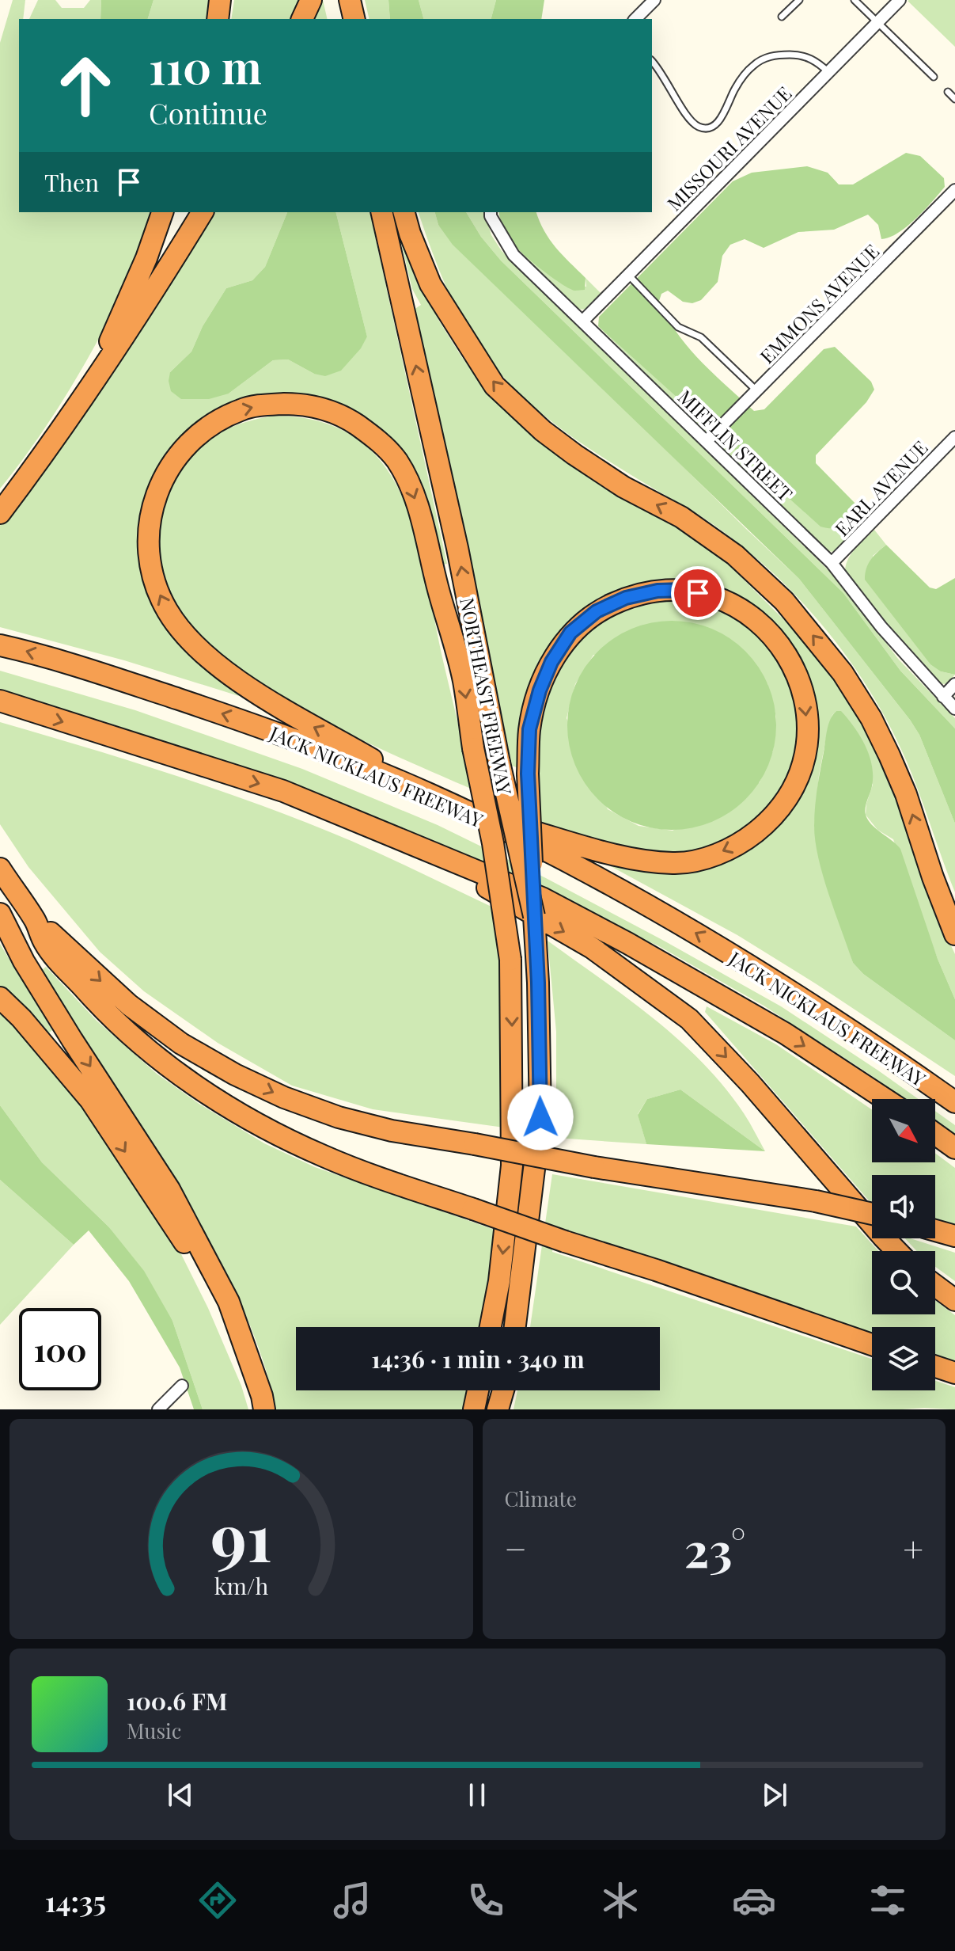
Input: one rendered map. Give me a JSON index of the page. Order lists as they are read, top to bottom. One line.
{"streets":{"highway":["NORTHEAST FREEWAY","JACK NICKLAUS FREEWAY"],"street":["MISSOURI AVENUE","EMMONS AVENUE","MIFFLIN STREET","EARL AVENUE"]},"crossings":[["MISSOURI AVENUE","MIFFLIN STREET"],["EMMONS AVENUE","MIFFLIN STREET"],["MIFFLIN STREET","EARL AVENUE"]],"one_way":["NORTHEAST FREEWAY"],"north":"bottom right","page":{"turn":["110 m","Continue"],"then":"Then","limit":"100","trip":"14:36 · 1 min · 340 m","tile":"Climate","heat":["−","23°","+"],"song":["100.6 FM","Music"],"tabs":"14:35","gauge":["91","km/h"]}}
